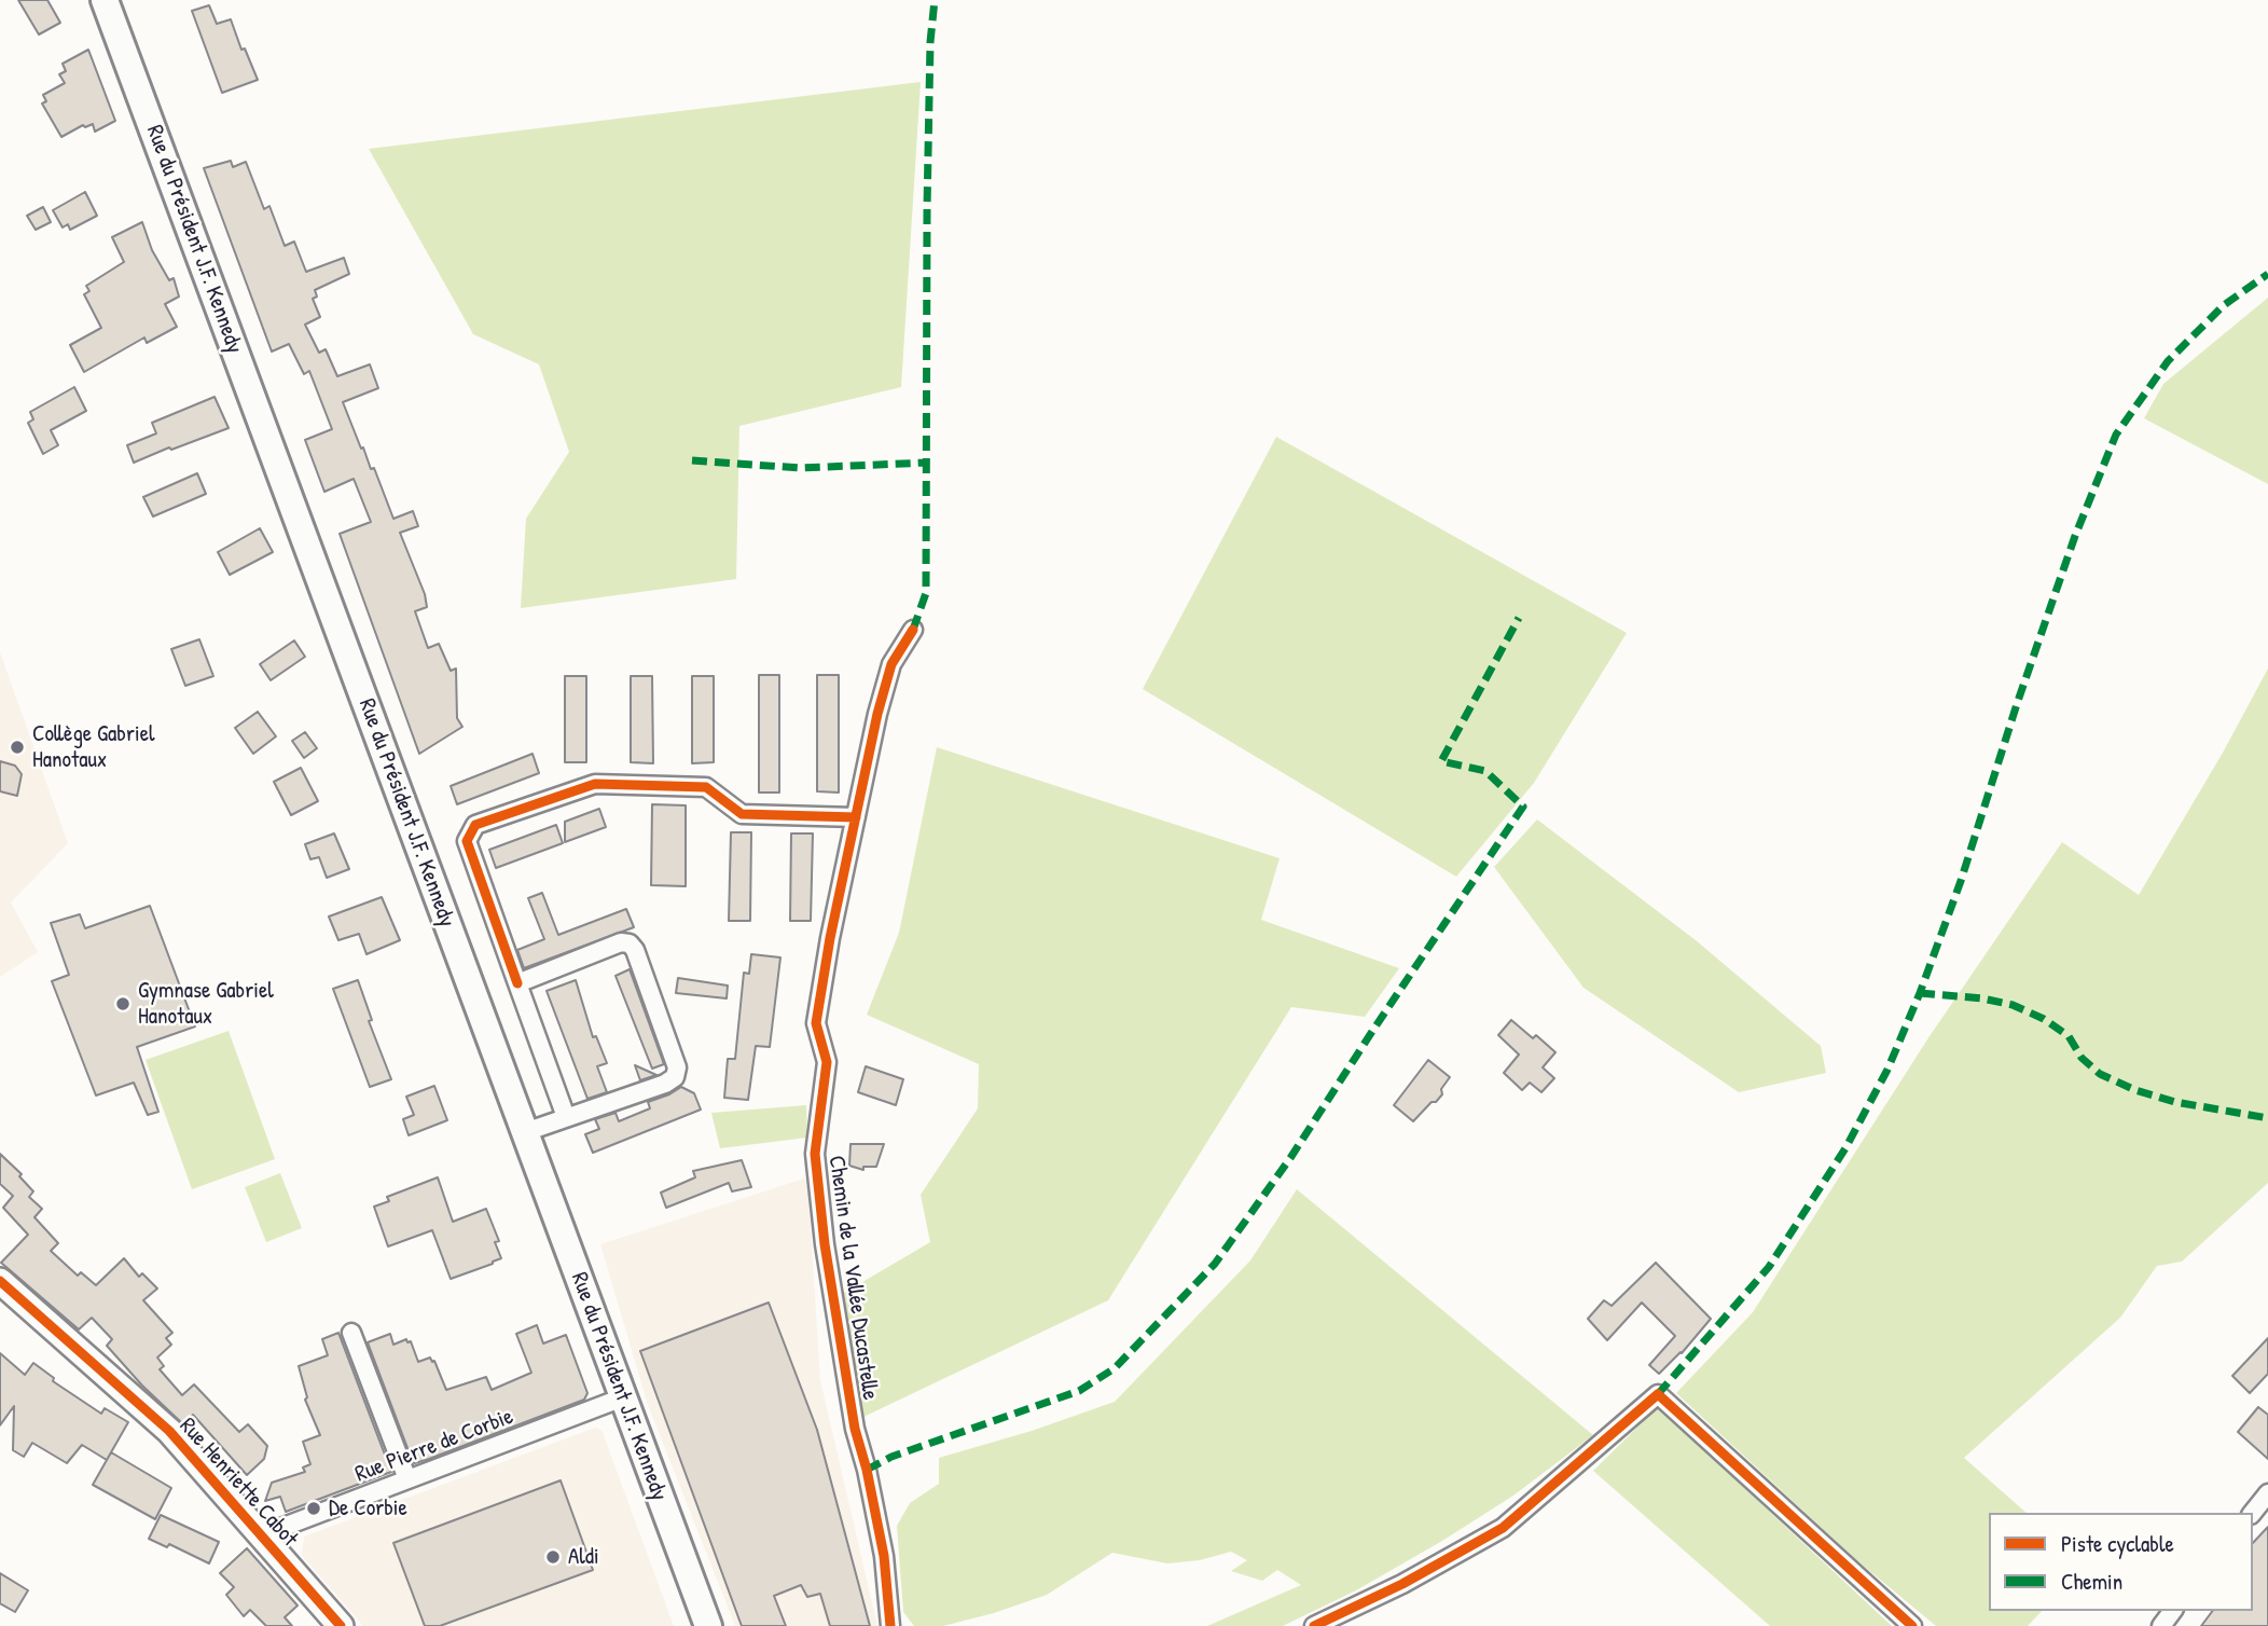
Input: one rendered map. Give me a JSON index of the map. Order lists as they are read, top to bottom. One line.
{"streets":{"main road":["Rue du Président J.F. Kennedy"],"street":["Chemin de la Vallée Ducastelle","Rue Pierre de Corbie","Rue Henriette Cabot"]},"crossings":[["Rue du Président J.F. Kennedy","Rue Pierre de Corbie"],["Rue Pierre de Corbie","Rue Henriette Cabot"]],"places":["Collège Gabriel Hanotaux","Gymnase Gabriel Hanotaux","De Corbie","Aldi"],"legend":["Piste cyclable","Chemin"]}
